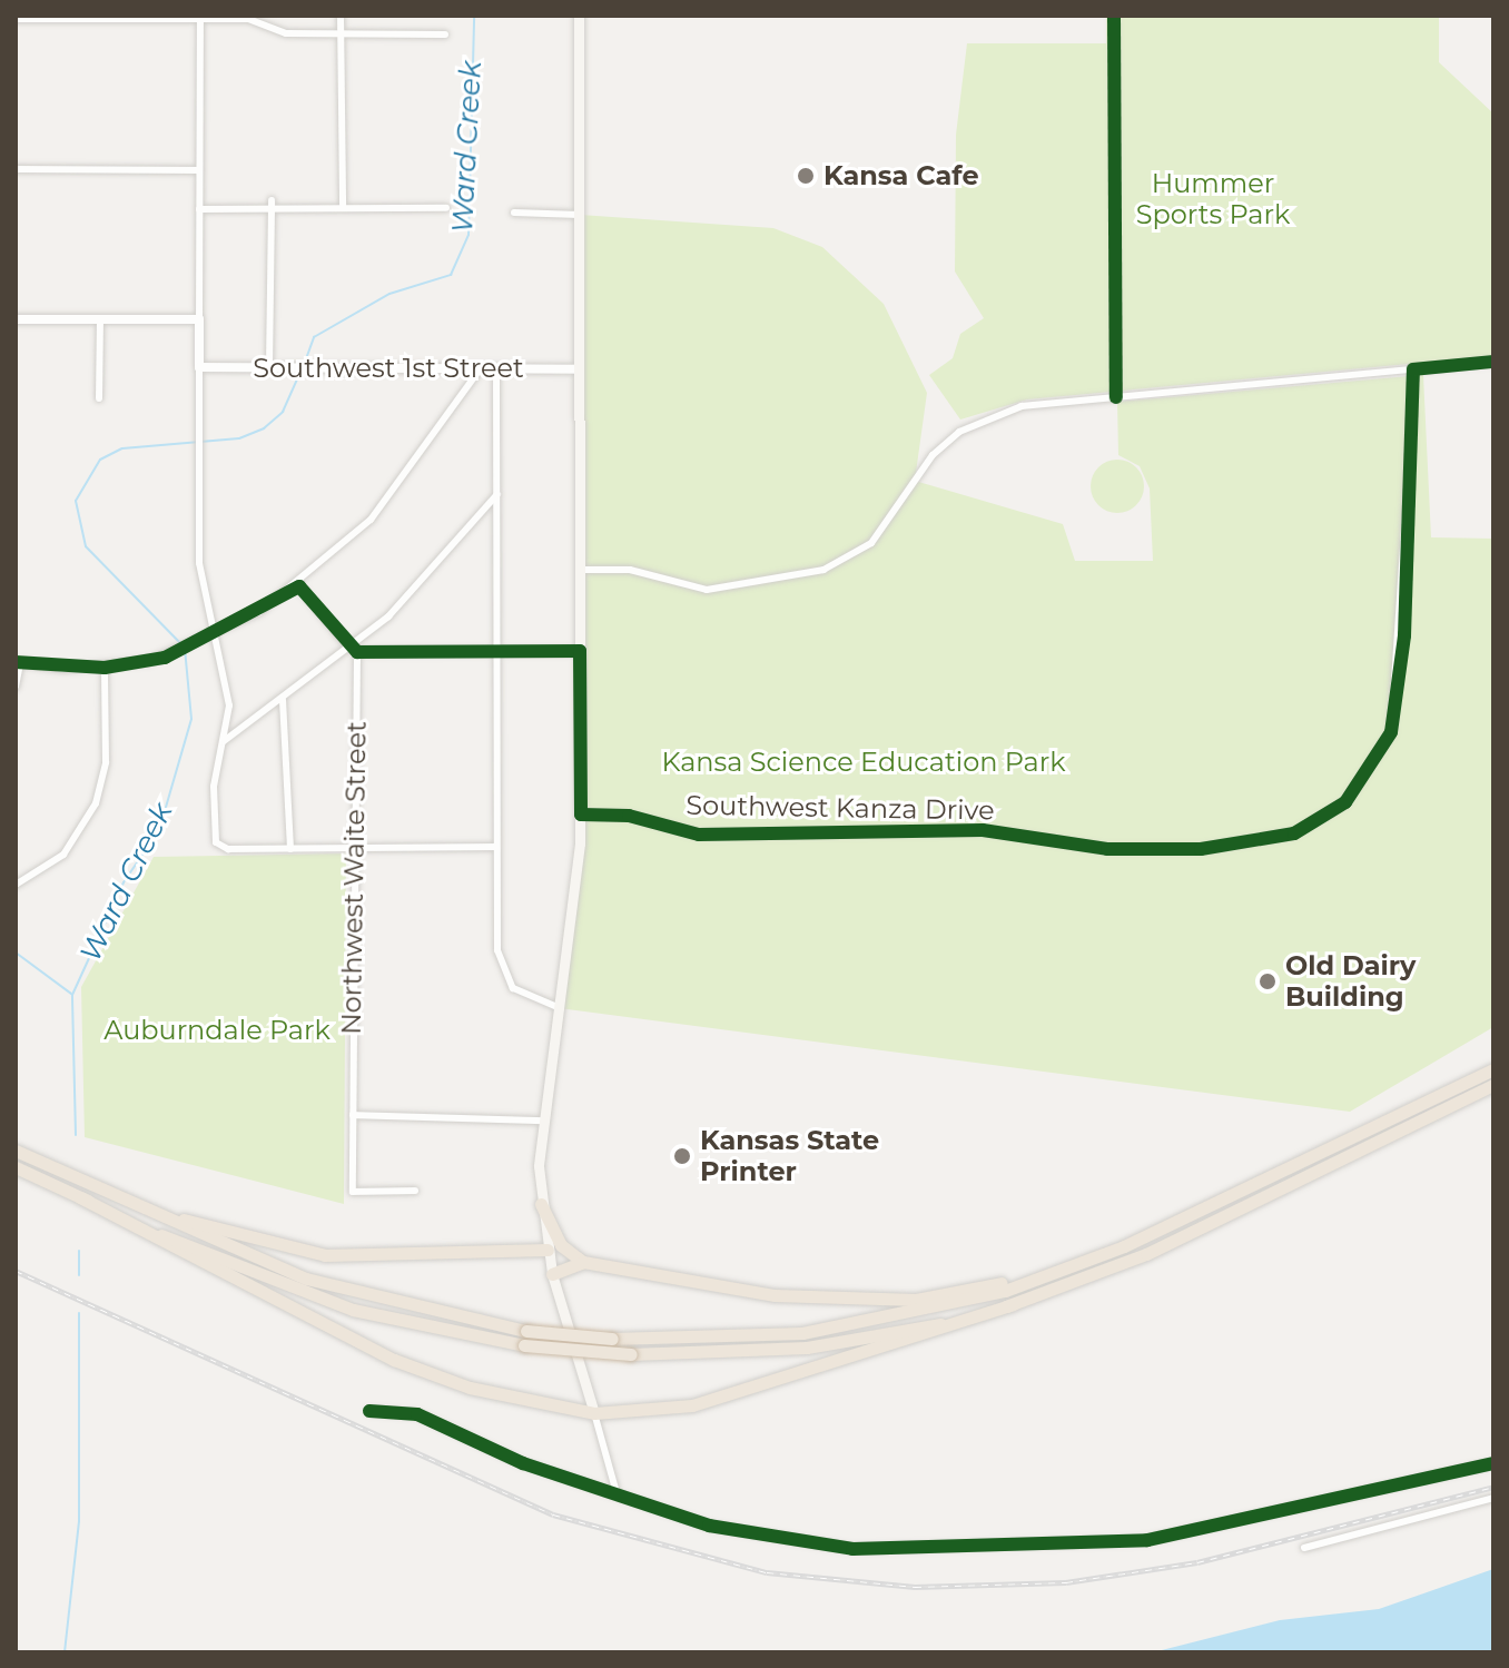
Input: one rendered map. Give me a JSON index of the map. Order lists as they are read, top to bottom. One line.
{"streets":{"street":["Southwest 1st Street","Southwest Kanza Drive","Northwest Waite Street"]},"water":["Ward Creek"],"parks":["Hummer Sports Park","Kansa Science Education Park","Auburndale Park"],"places":["Kansa Cafe","Old Dairy Building","Kansas State Printer"]}
